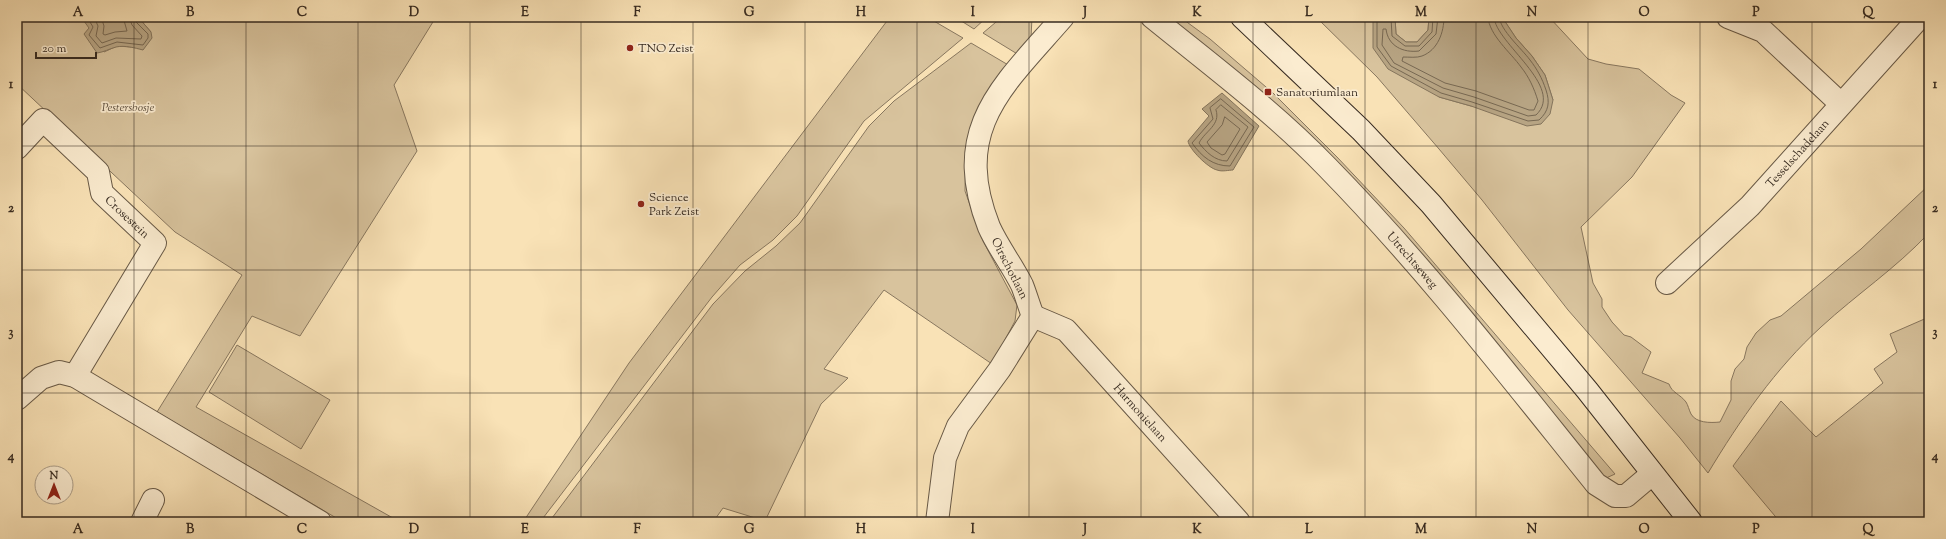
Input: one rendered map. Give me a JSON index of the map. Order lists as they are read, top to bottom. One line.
{"streets":{"street":["Tesselschadelaan","Crosestein","Utrechtseweg","Oirschotlaan","Harmonielaan"]},"crossings":[["Oirschotlaan","Harmonielaan"]],"parks":["Pestersbosje"],"places":{"other":["TNO Zeist","Science Park Zeist"],"transit":["Sanatoriumlaan"]},"scale_bar":"20 m","north":"top","grid":{"columns":["A","B","C","D","E","F","G","H","I","J","K","L","M","N","O","P","Q"],"rows":["1","2","3","4"]}}
